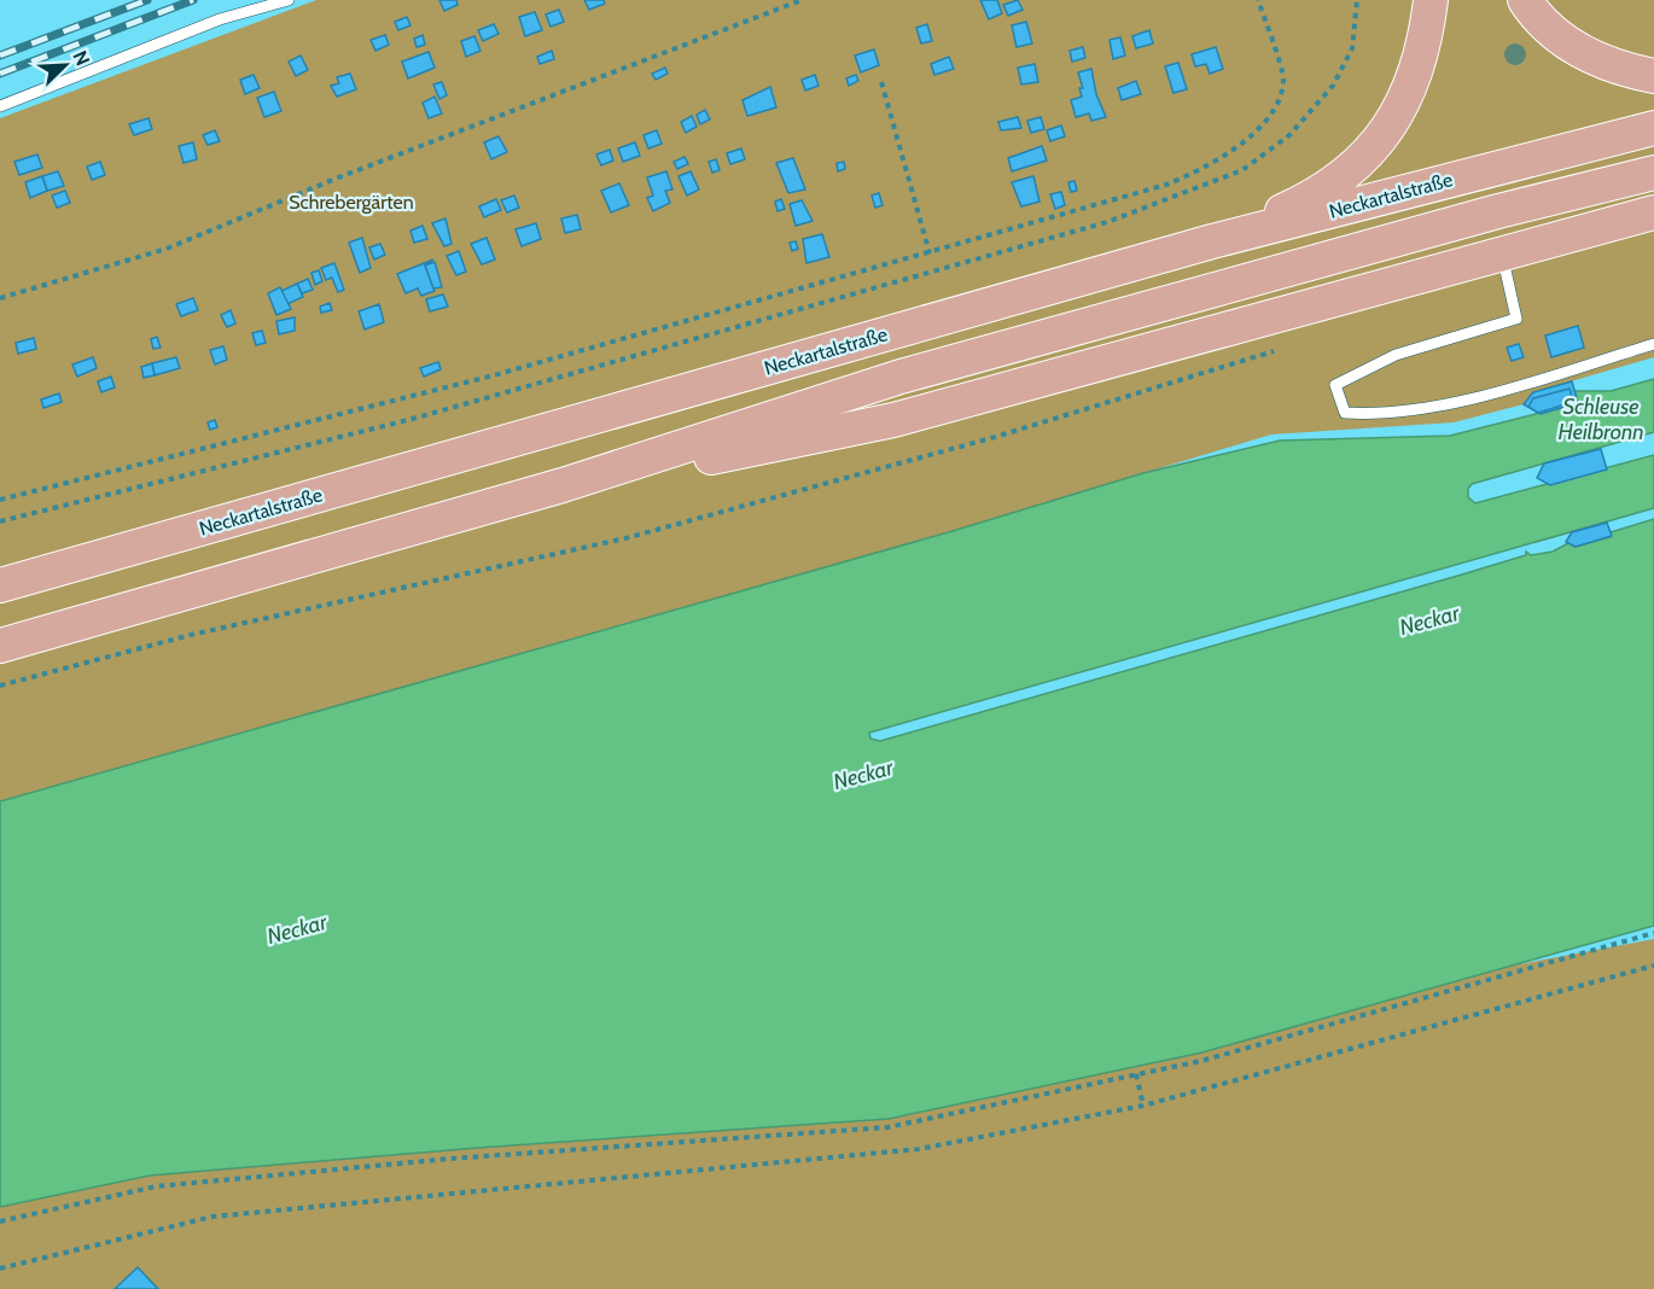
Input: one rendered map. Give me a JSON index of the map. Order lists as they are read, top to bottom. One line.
{"streets":{"main road":["Neckartalstraße"]},"water":["Schleuse Heilbronn","Neckar"],"parks":["Schrebergärten"],"north":"top right"}
